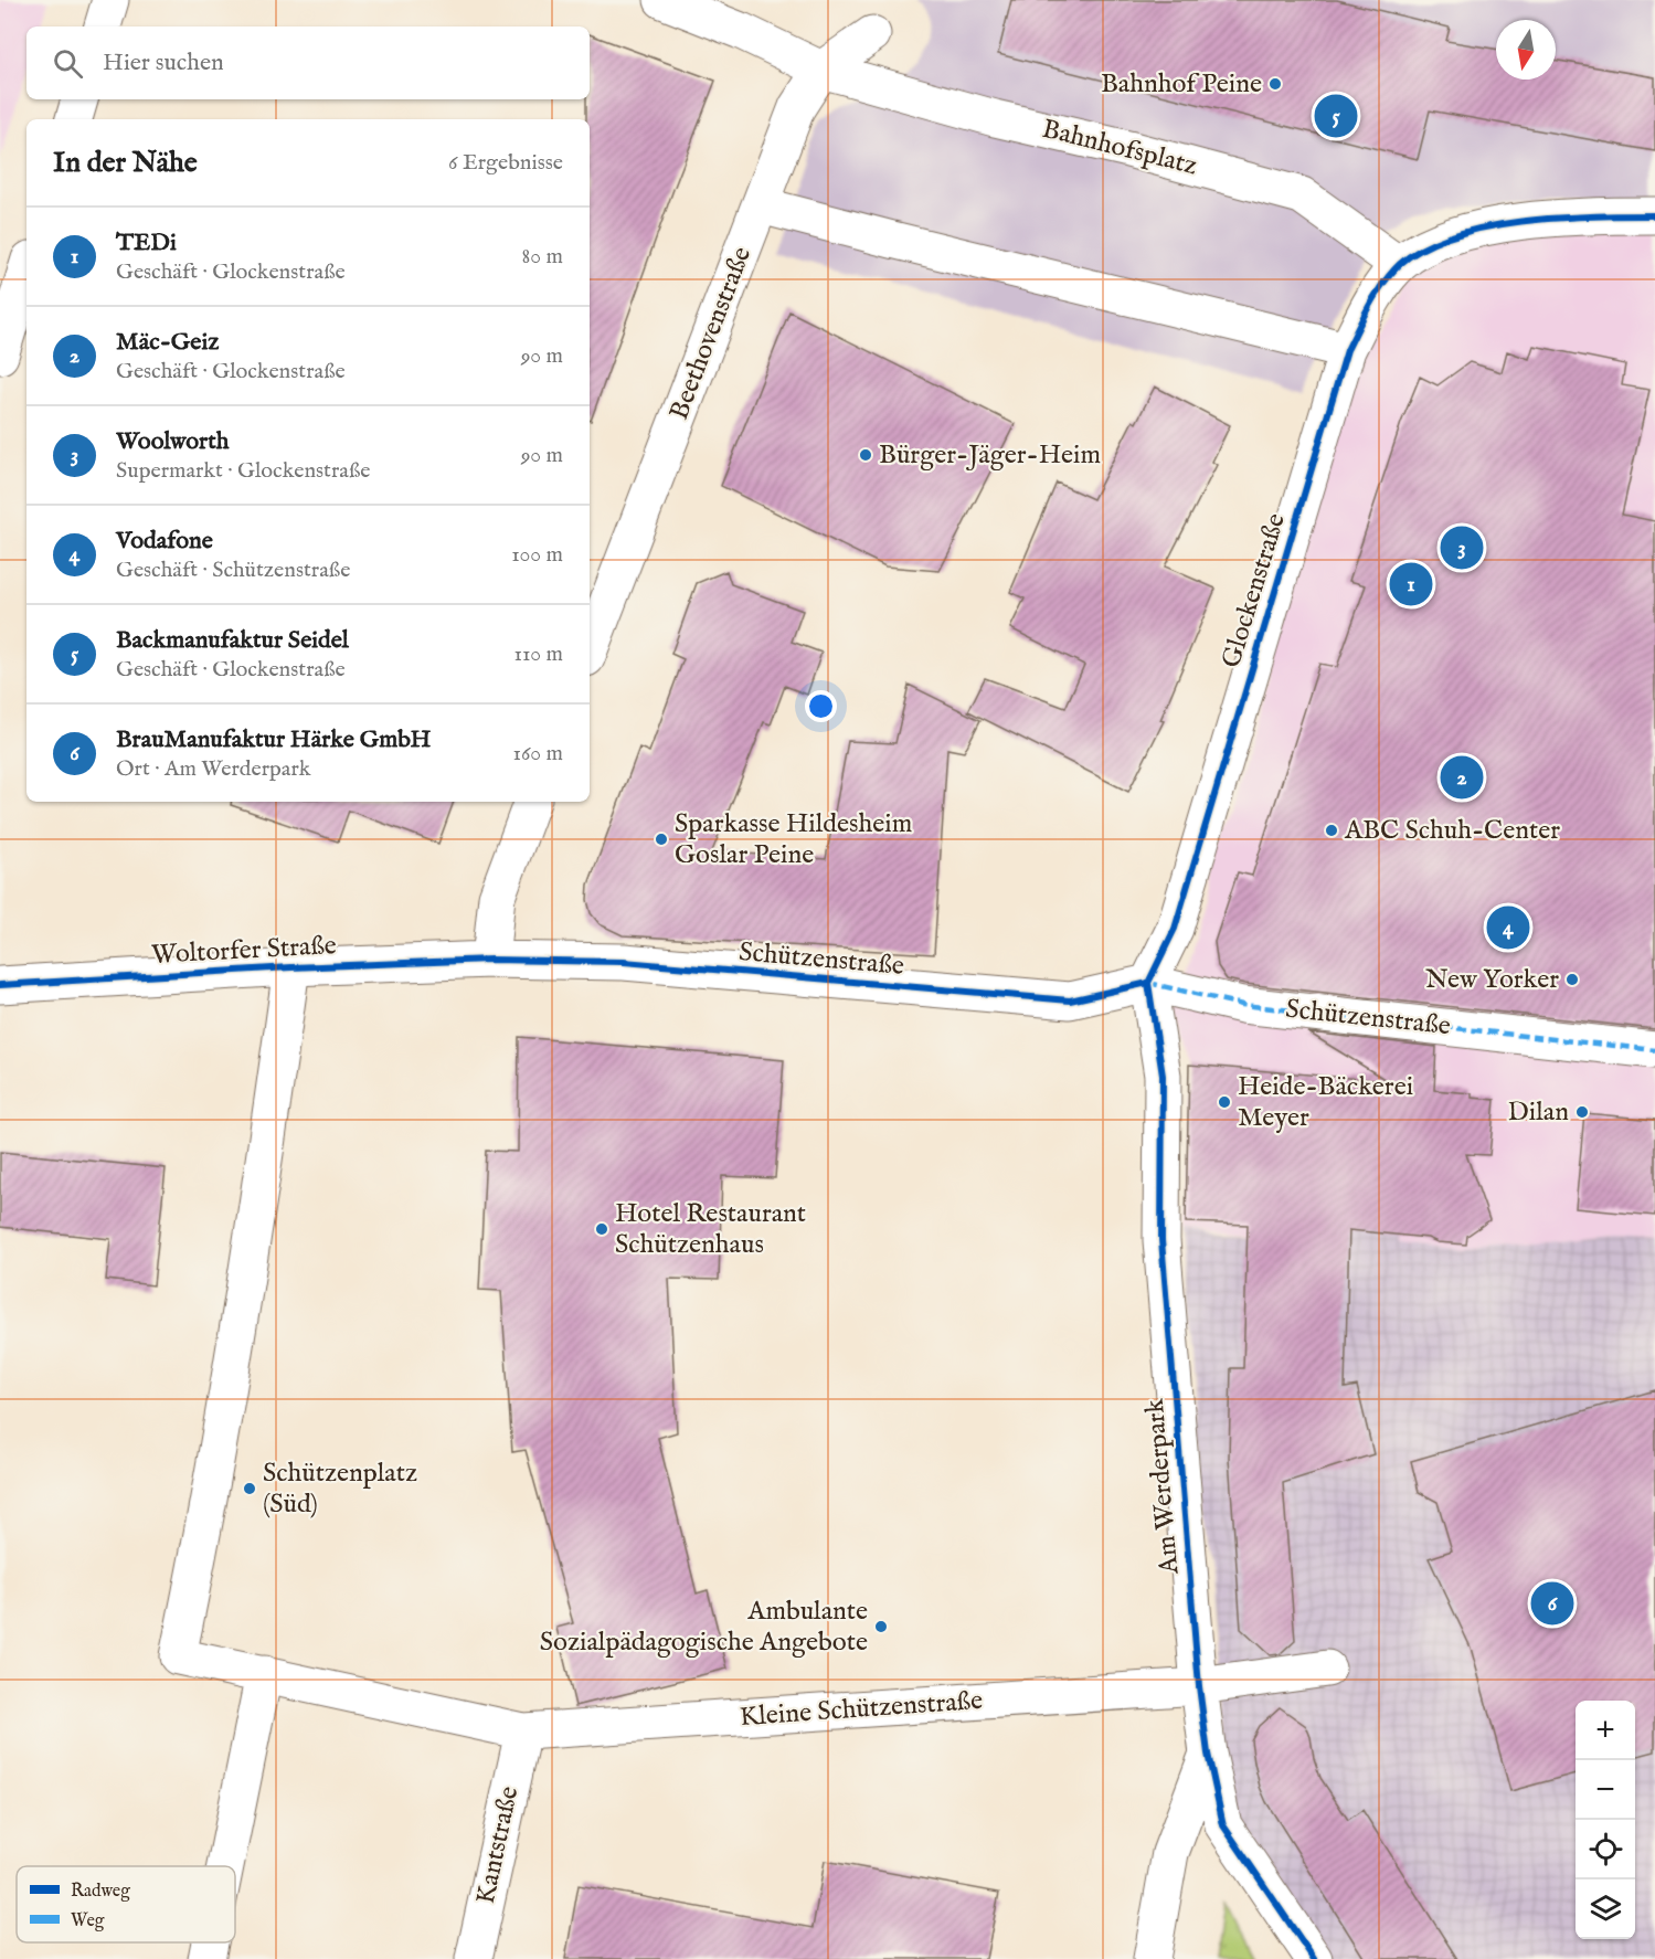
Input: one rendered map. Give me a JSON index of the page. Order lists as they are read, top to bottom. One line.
{"streets":{"street":["Bahnhofsplatz","Beethovenstraße","Glockenstraße","Woltorfer Straße","Schützenstraße","Am Werderpark","Kleine Schützenstraße","Kantstraße"]},"crossings":[["Bahnhofsplatz","Beethovenstraße"],["Bahnhofsplatz","Glockenstraße"],["Glockenstraße","Schützenstraße"],["Glockenstraße","Am Werderpark"],["Woltorfer Straße","Schützenstraße"],["Woltorfer Straße","Kleine Schützenstraße"],["Schützenstraße","Am Werderpark"],["Am Werderpark","Kleine Schützenstraße"],["Kleine Schützenstraße","Kantstraße"]],"places":["Bahnhof Peine","Bürger-Jäger-Heim","ABC Schuh-Center","Sparkasse Hildesheim Goslar Peine","New Yorker","Heide-Bäckerei Meyer","Dilan","Hotel Restaurant Schützenhaus","Schützenplatz (Süd)","Ambulante Sozialpädagogische Angebote"],"legend":["Radweg","Weg"],"north":"bottom","page":{"search":"Hier suchen","pins":["5","3","1","2","4","6"],"heading":["In der Nähe","6 Ergebnisse"],"list":[{"mark":"1","name":"TEDi","note":"Geschäft · Glockenstraße","value":"80 m"},{"mark":"2","name":"Mäc-Geiz","note":"Geschäft · Glockenstraße","value":"90 m"},{"mark":"3","name":"Woolworth","note":"Supermarkt · Glockenstraße","value":"90 m"},{"mark":"4","name":"Vodafone","note":"Geschäft · Schützenstraße","value":"100 m"},{"mark":"5","name":"Backmanufaktur Seidel","note":"Geschäft · Glockenstraße","value":"110 m"},{"mark":"6","name":"BrauManufaktur Härke GmbH","note":"Ort · Am Werderpark","value":"160 m"}],"map_buttons":["+","−"]}}
